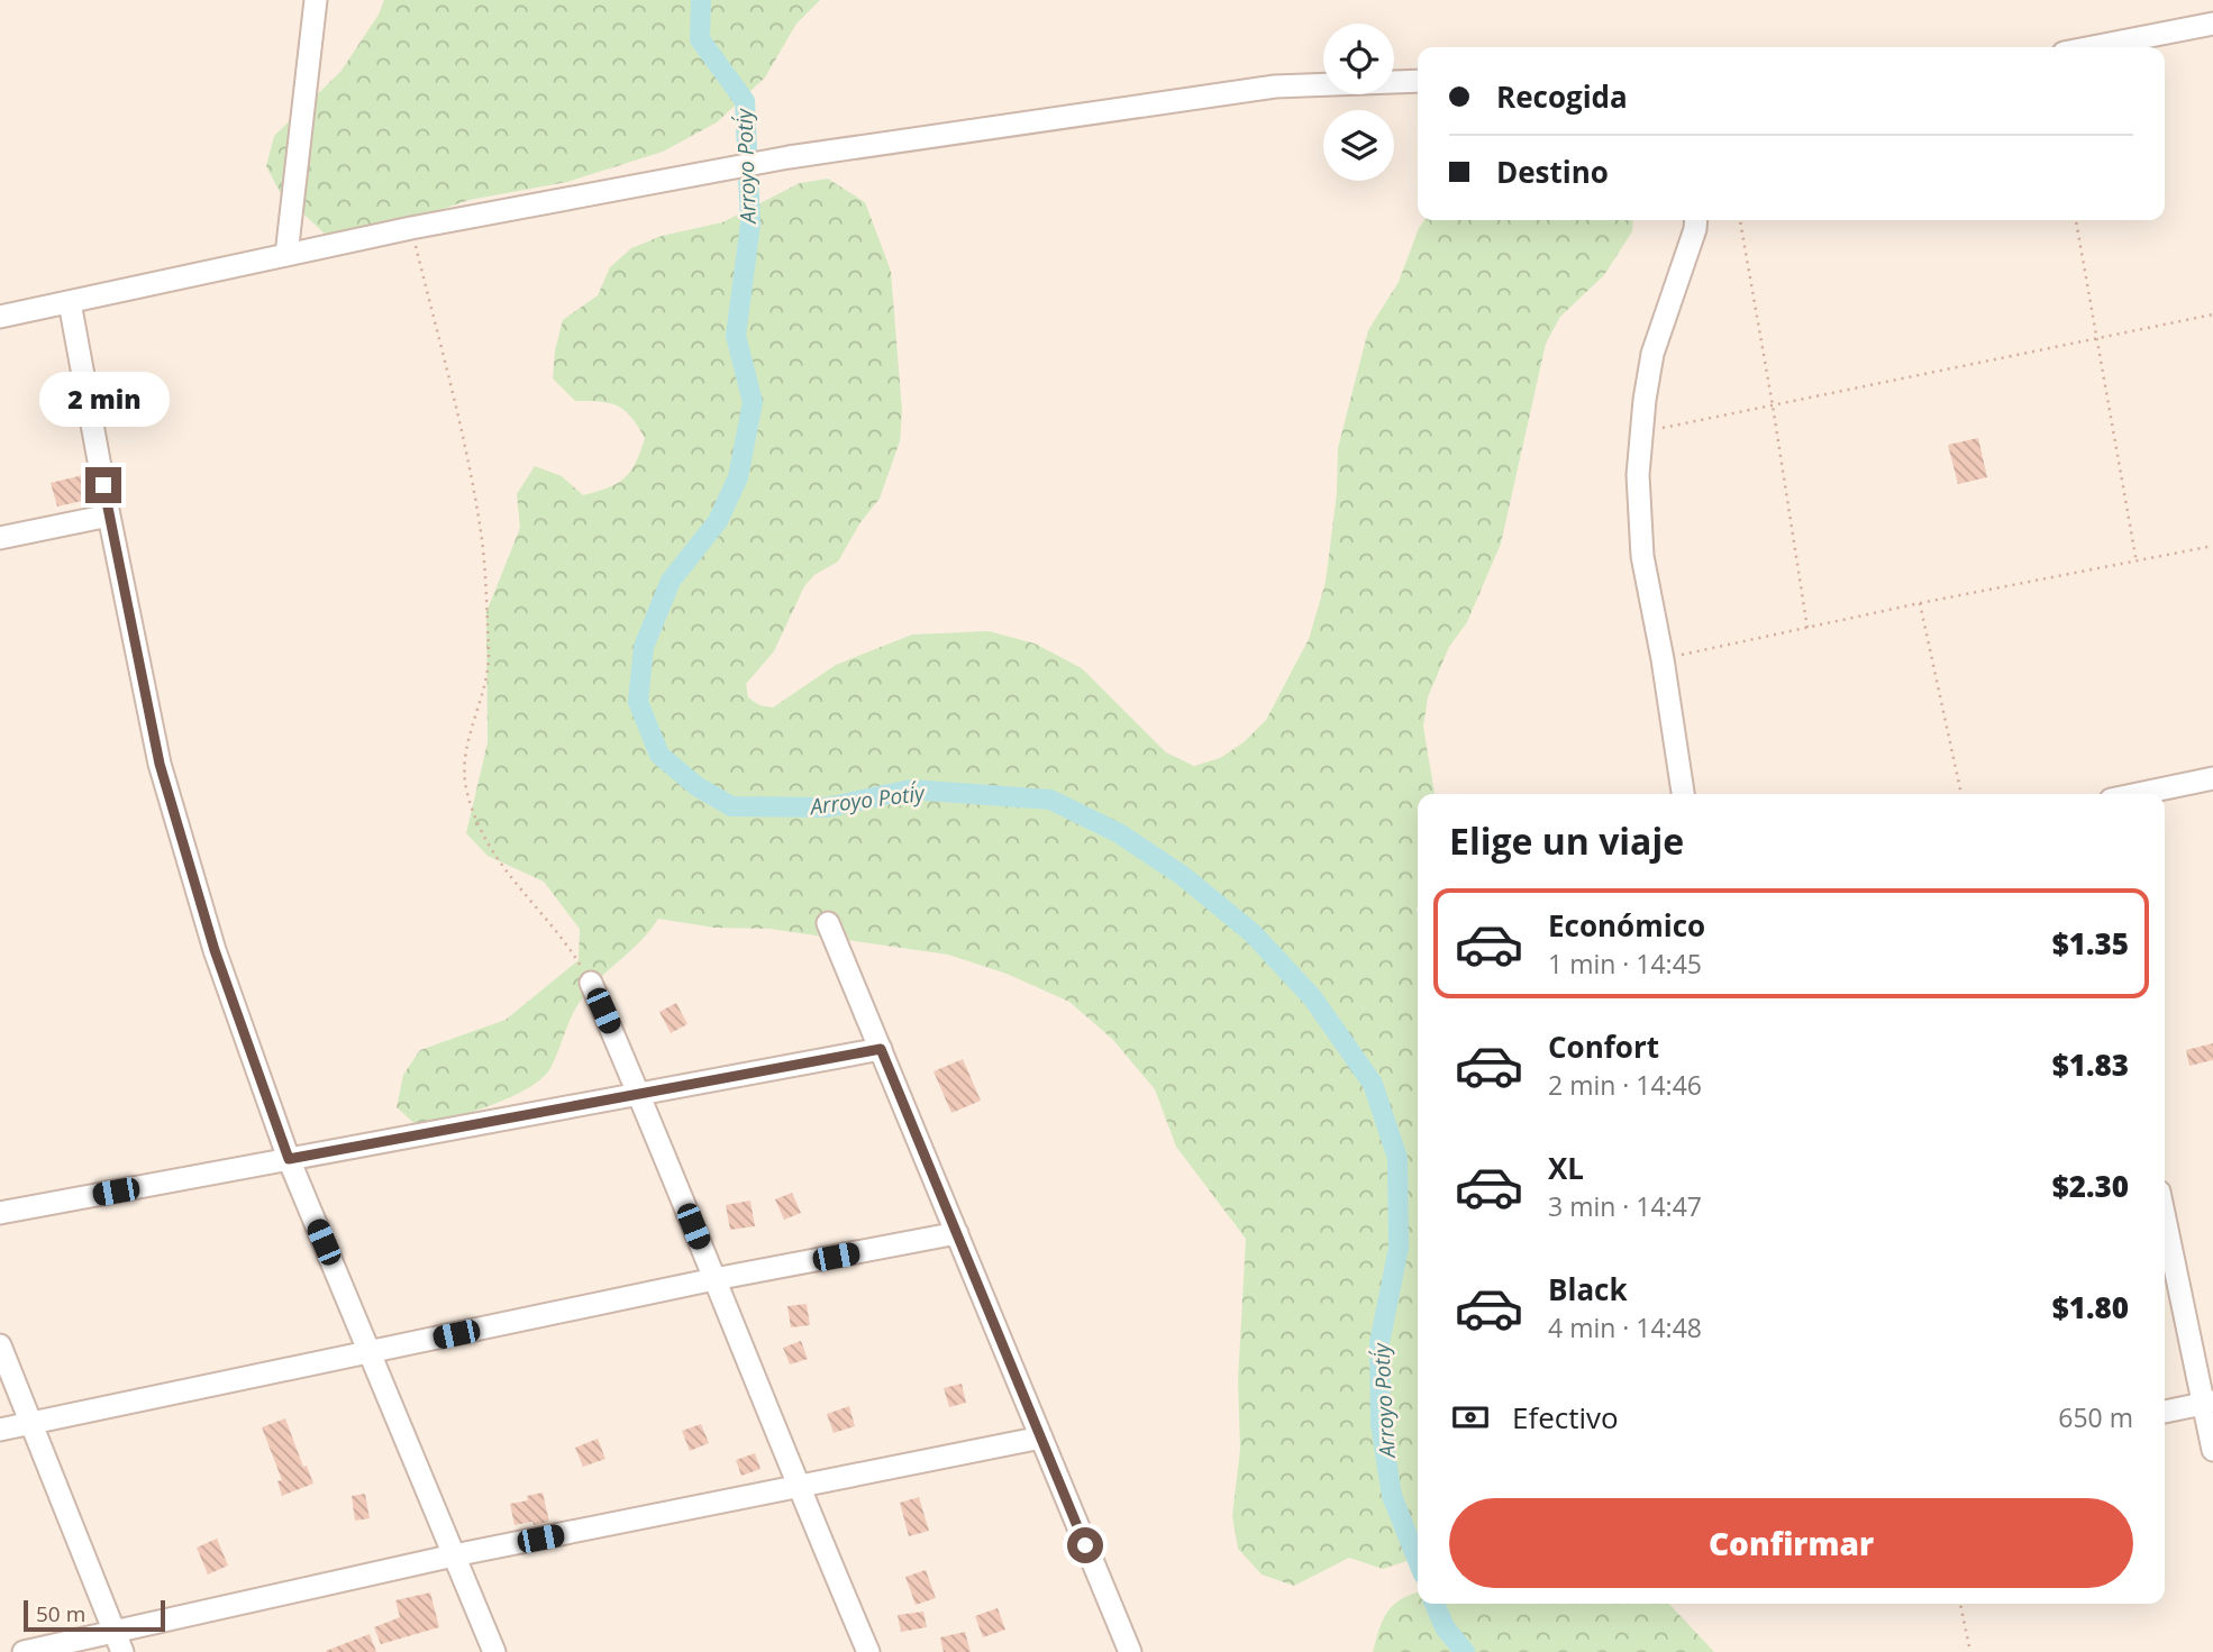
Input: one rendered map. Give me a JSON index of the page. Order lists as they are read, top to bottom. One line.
{"water":["Arroyo Poti´y"],"scale_bar":"50 m","page":{"banner":["Recogida","Destino"],"bubble":"2 min","heading":"Elige un viaje","list":[{"name":"Económico","note":"1 min · 14:45","value":"$1.35"},{"name":"Confort","note":"2 min · 14:46","value":"$1.83"},{"name":"XL","note":"3 min · 14:47","value":"$2.30"},{"name":"Black","note":"4 min · 14:48","value":"$1.80"}],"pay":["Efectivo","650 m"],"buttons":"Confirmar","scale":"50 m"}}
